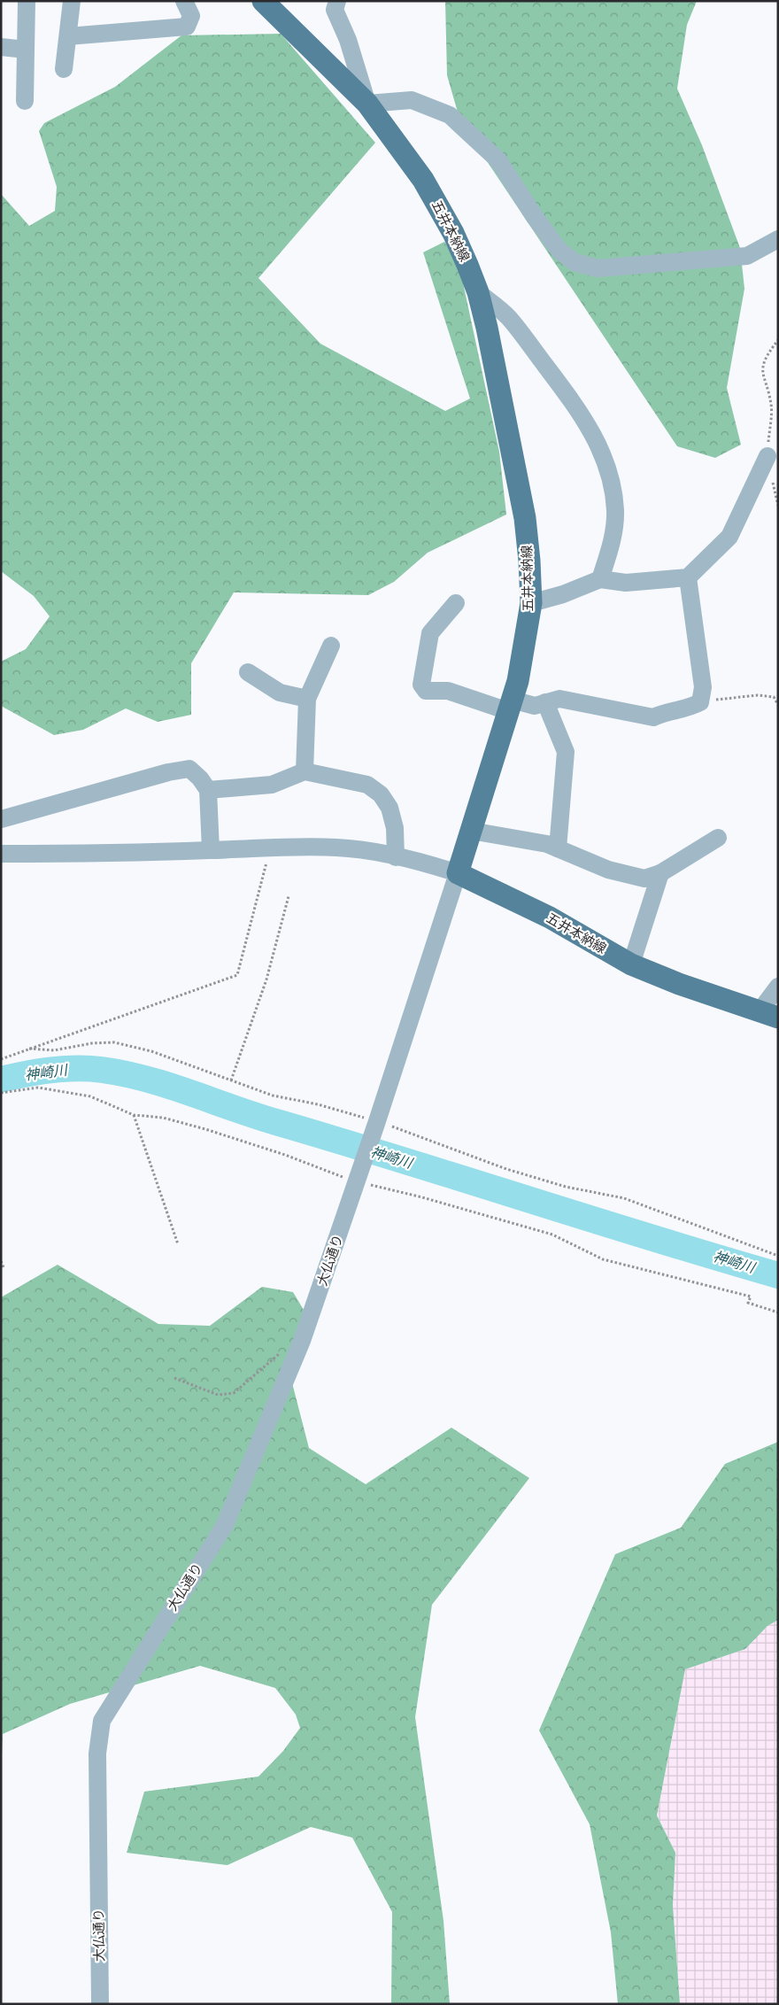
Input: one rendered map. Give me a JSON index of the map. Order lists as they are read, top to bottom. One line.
{"streets":{"main road":["五井本納線"],"street":["大仏通り"]},"crossings":[["五井本納線","大仏通り"]],"water":["神崎川"]}
